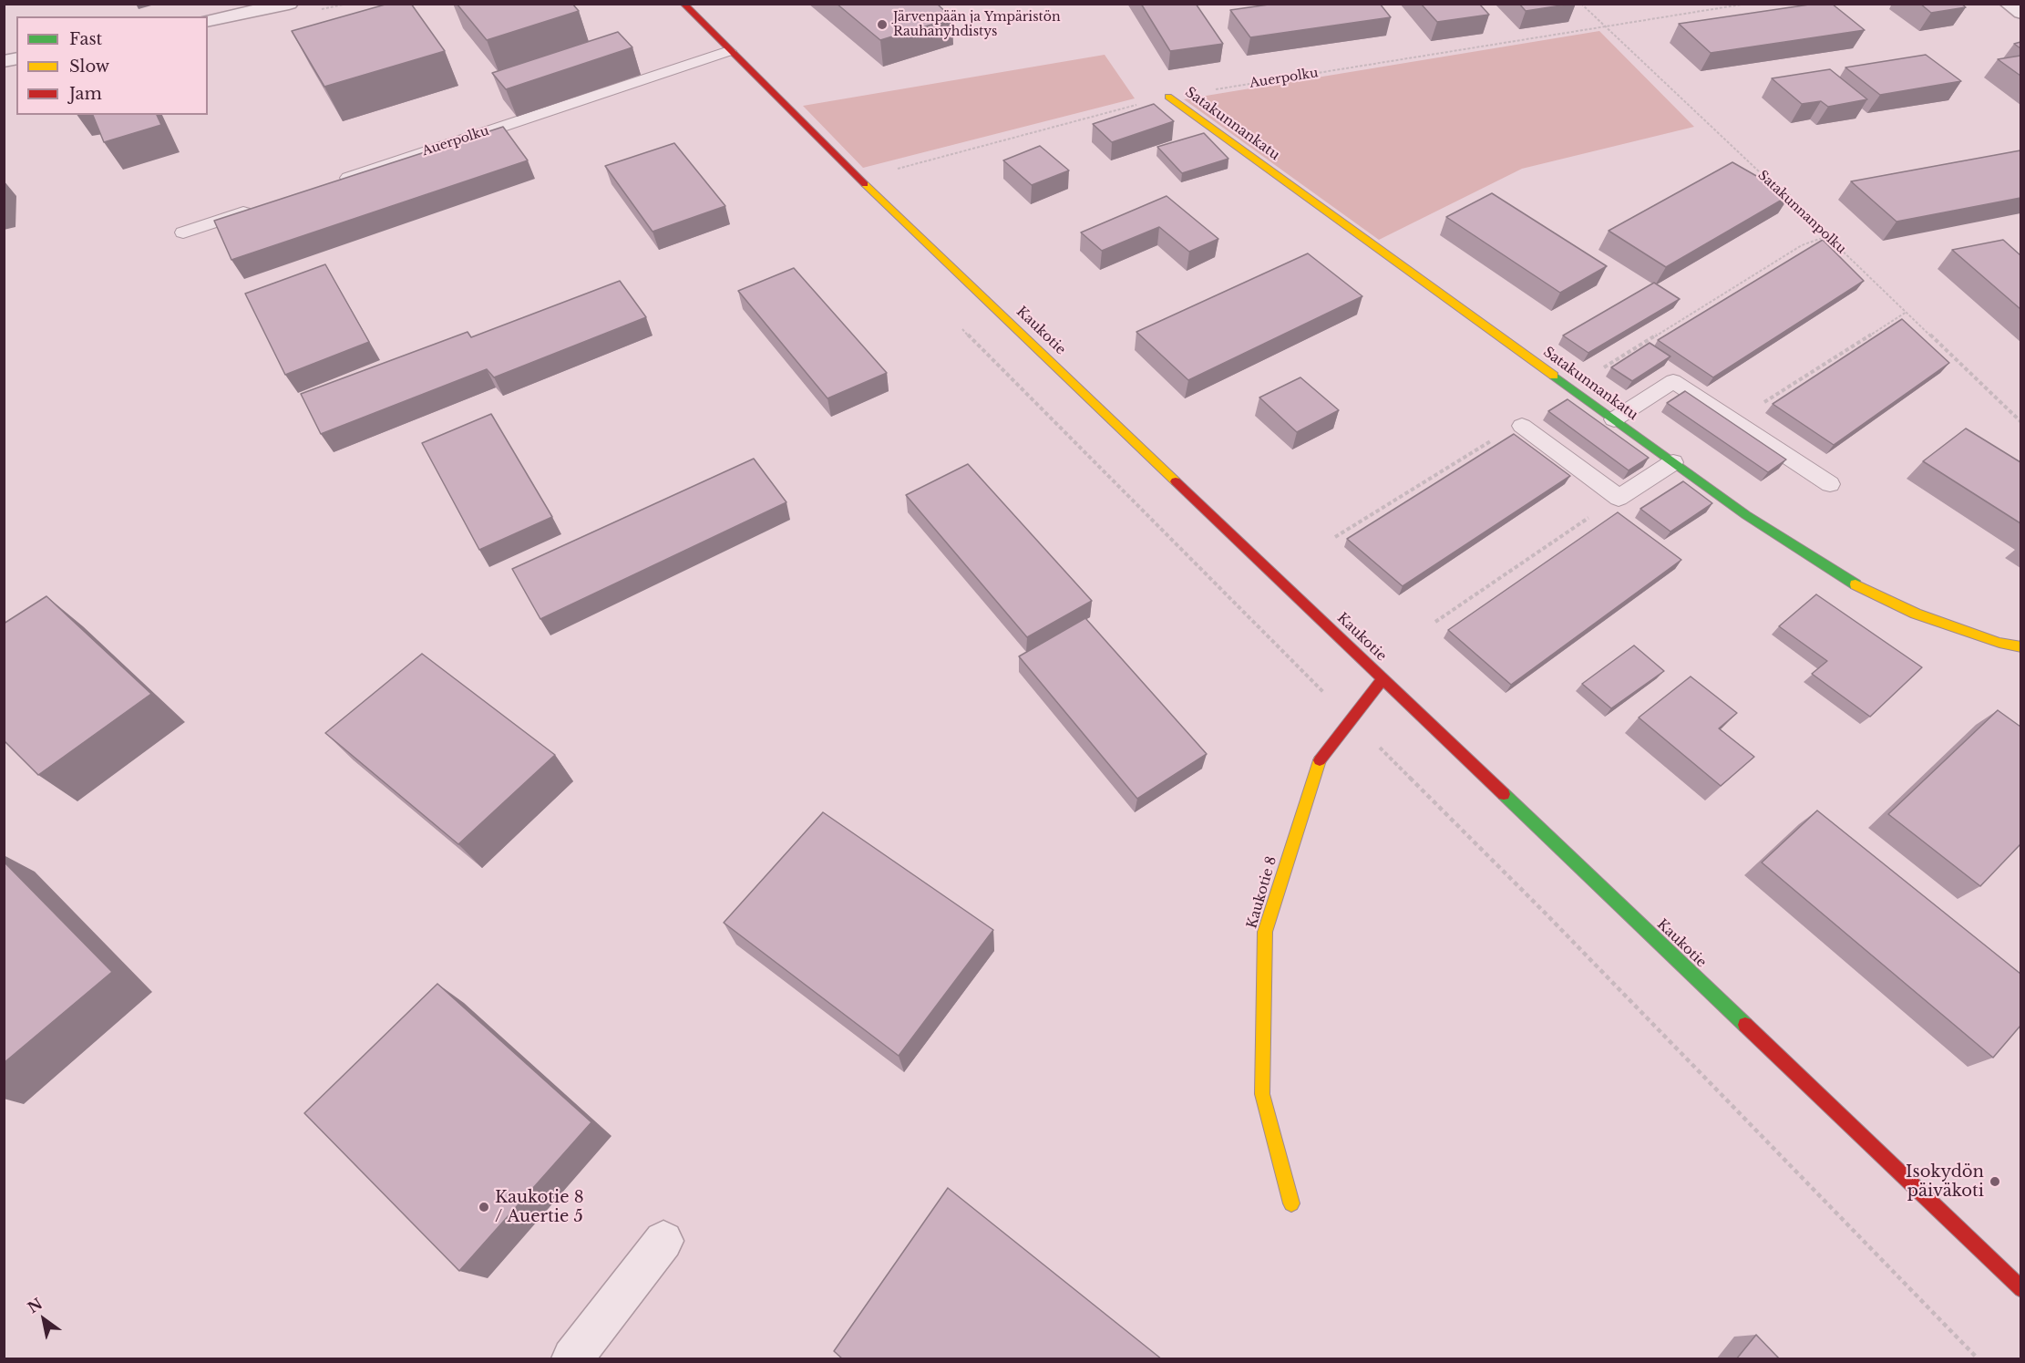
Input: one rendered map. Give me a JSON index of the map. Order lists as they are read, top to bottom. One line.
{"streets":{"street":["Satakunnankatu","Kaukotie","Kaukotie 8"],"lane":["Auerpolku"],"path":["Satakunnanpolku"]},"crossings":[["Auerpolku","Satakunnankatu"],["Auerpolku","Satakunnanpolku"],["Auerpolku","Kaukotie"],["Kaukotie","Kaukotie 8"]],"places":["Järvenpään ja Ympäristön Rauhanyhdistys","Isokydön päiväkoti","Kaukotie 8 / Auertie 5"],"legend":["Fast","Slow","Jam"],"north":"top left"}
